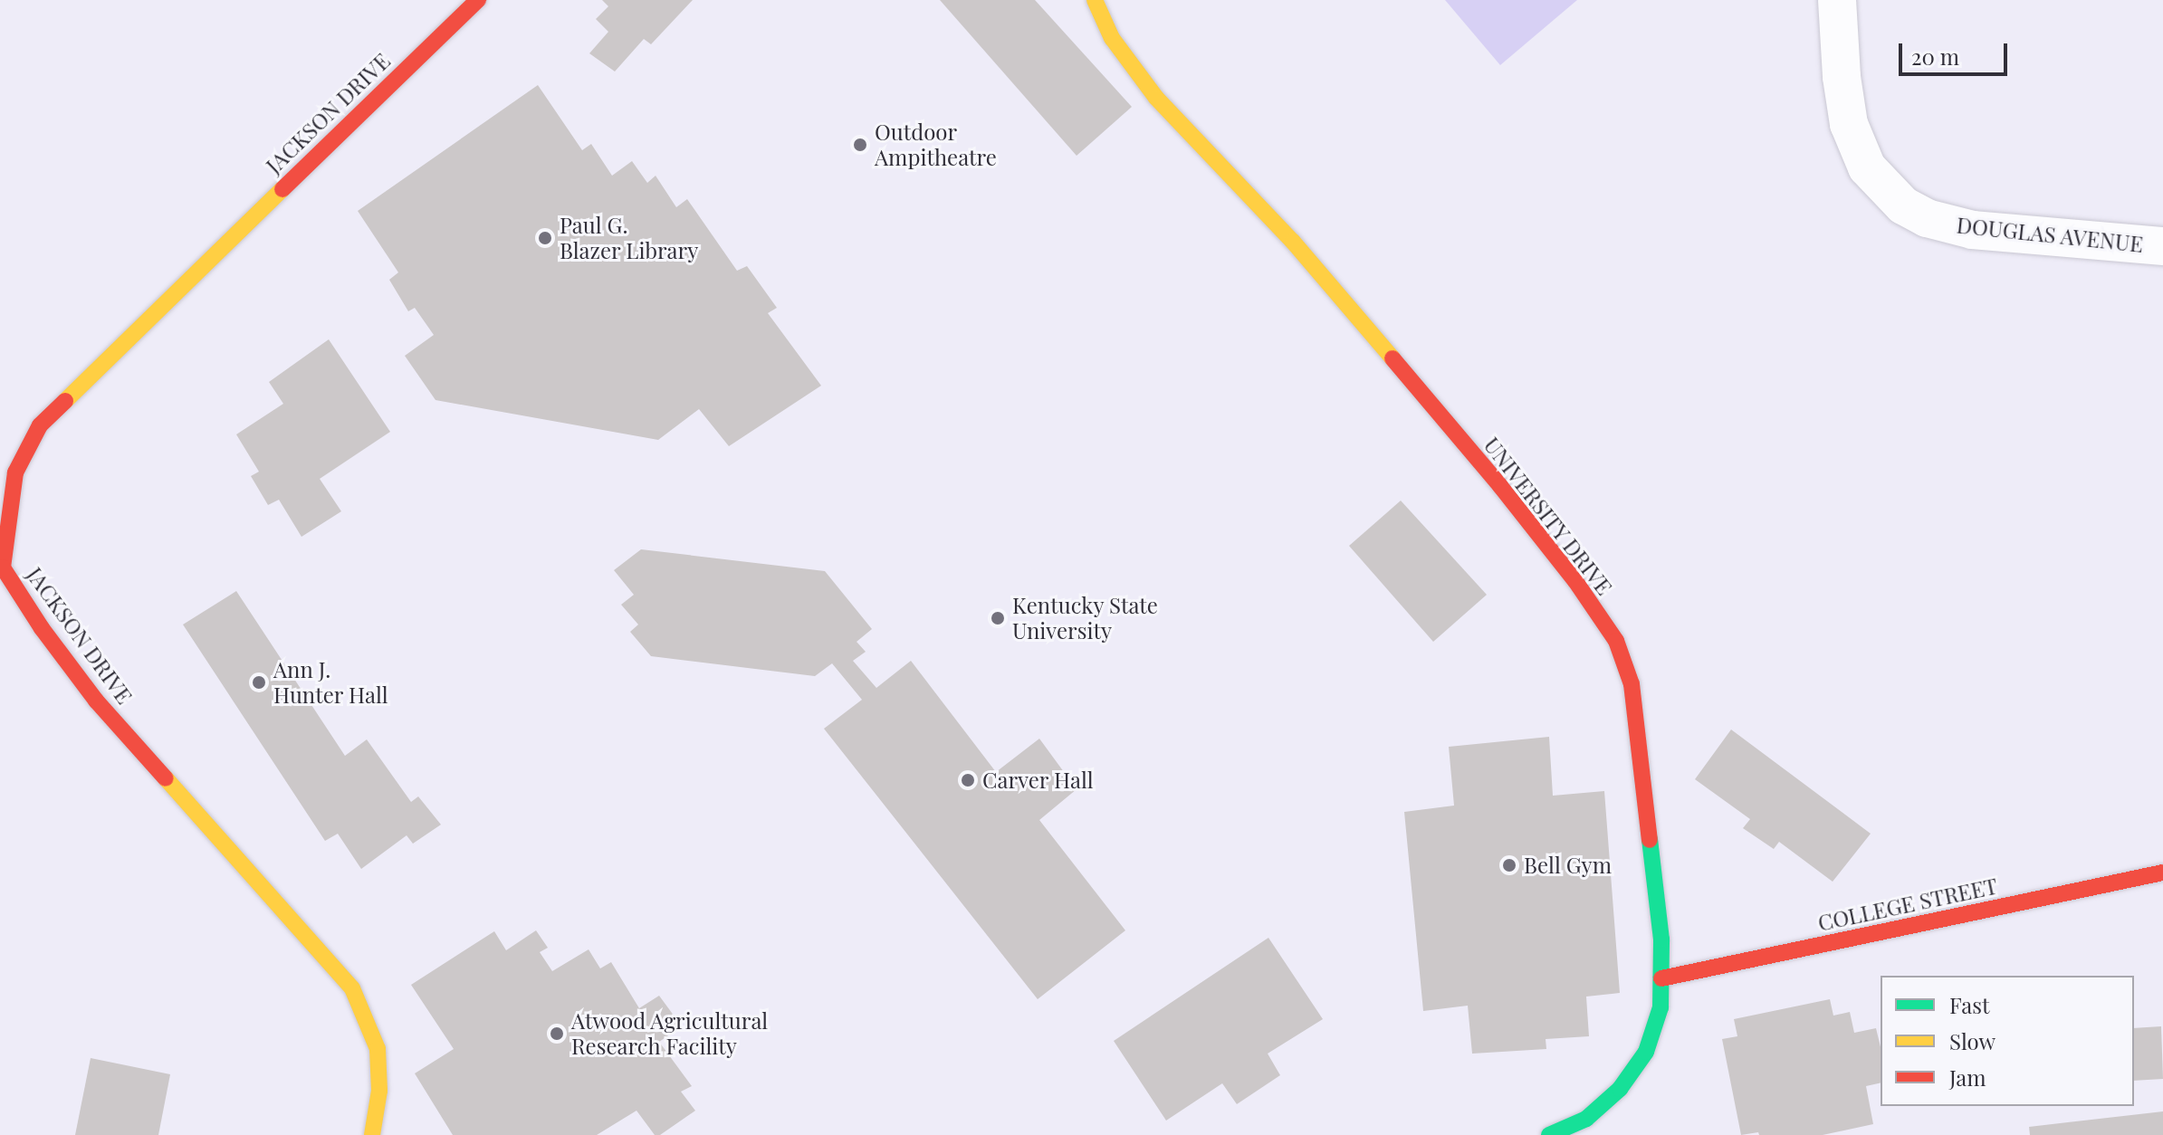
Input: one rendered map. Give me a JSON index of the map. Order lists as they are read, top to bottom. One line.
{"streets":{"street":["JACKSON DRIVE","DOUGLAS AVENUE","UNIVERSITY DRIVE","COLLEGE STREET"]},"crossings":[["UNIVERSITY DRIVE","COLLEGE STREET"]],"places":["Outdoor Ampitheatre","Paul G. Blazer Library","Kentucky State University","Ann J. Hunter Hall","Carver Hall","Bell Gym","Atwood Agricultural Research Facility"],"legend":["Fast","Slow","Jam"],"scale_bar":"20 m"}
